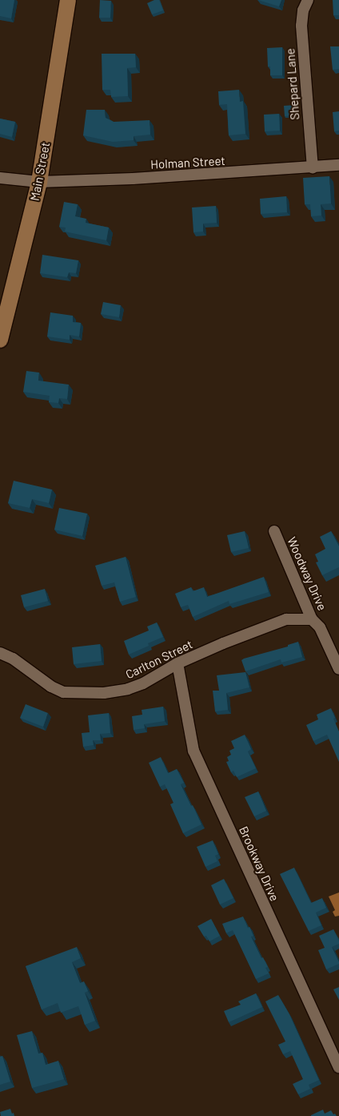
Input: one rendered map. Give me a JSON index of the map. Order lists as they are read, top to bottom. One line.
{"streets":{"main road":["Main Street"],"street":["Shepard Lane","Holman Street","Woodway Drive","Carlton Street","Brookway Drive"]},"crossings":[["Shepard Lane","Holman Street"],["Holman Street","Main Street"],["Woodway Drive","Carlton Street"],["Carlton Street","Brookway Drive"]]}
